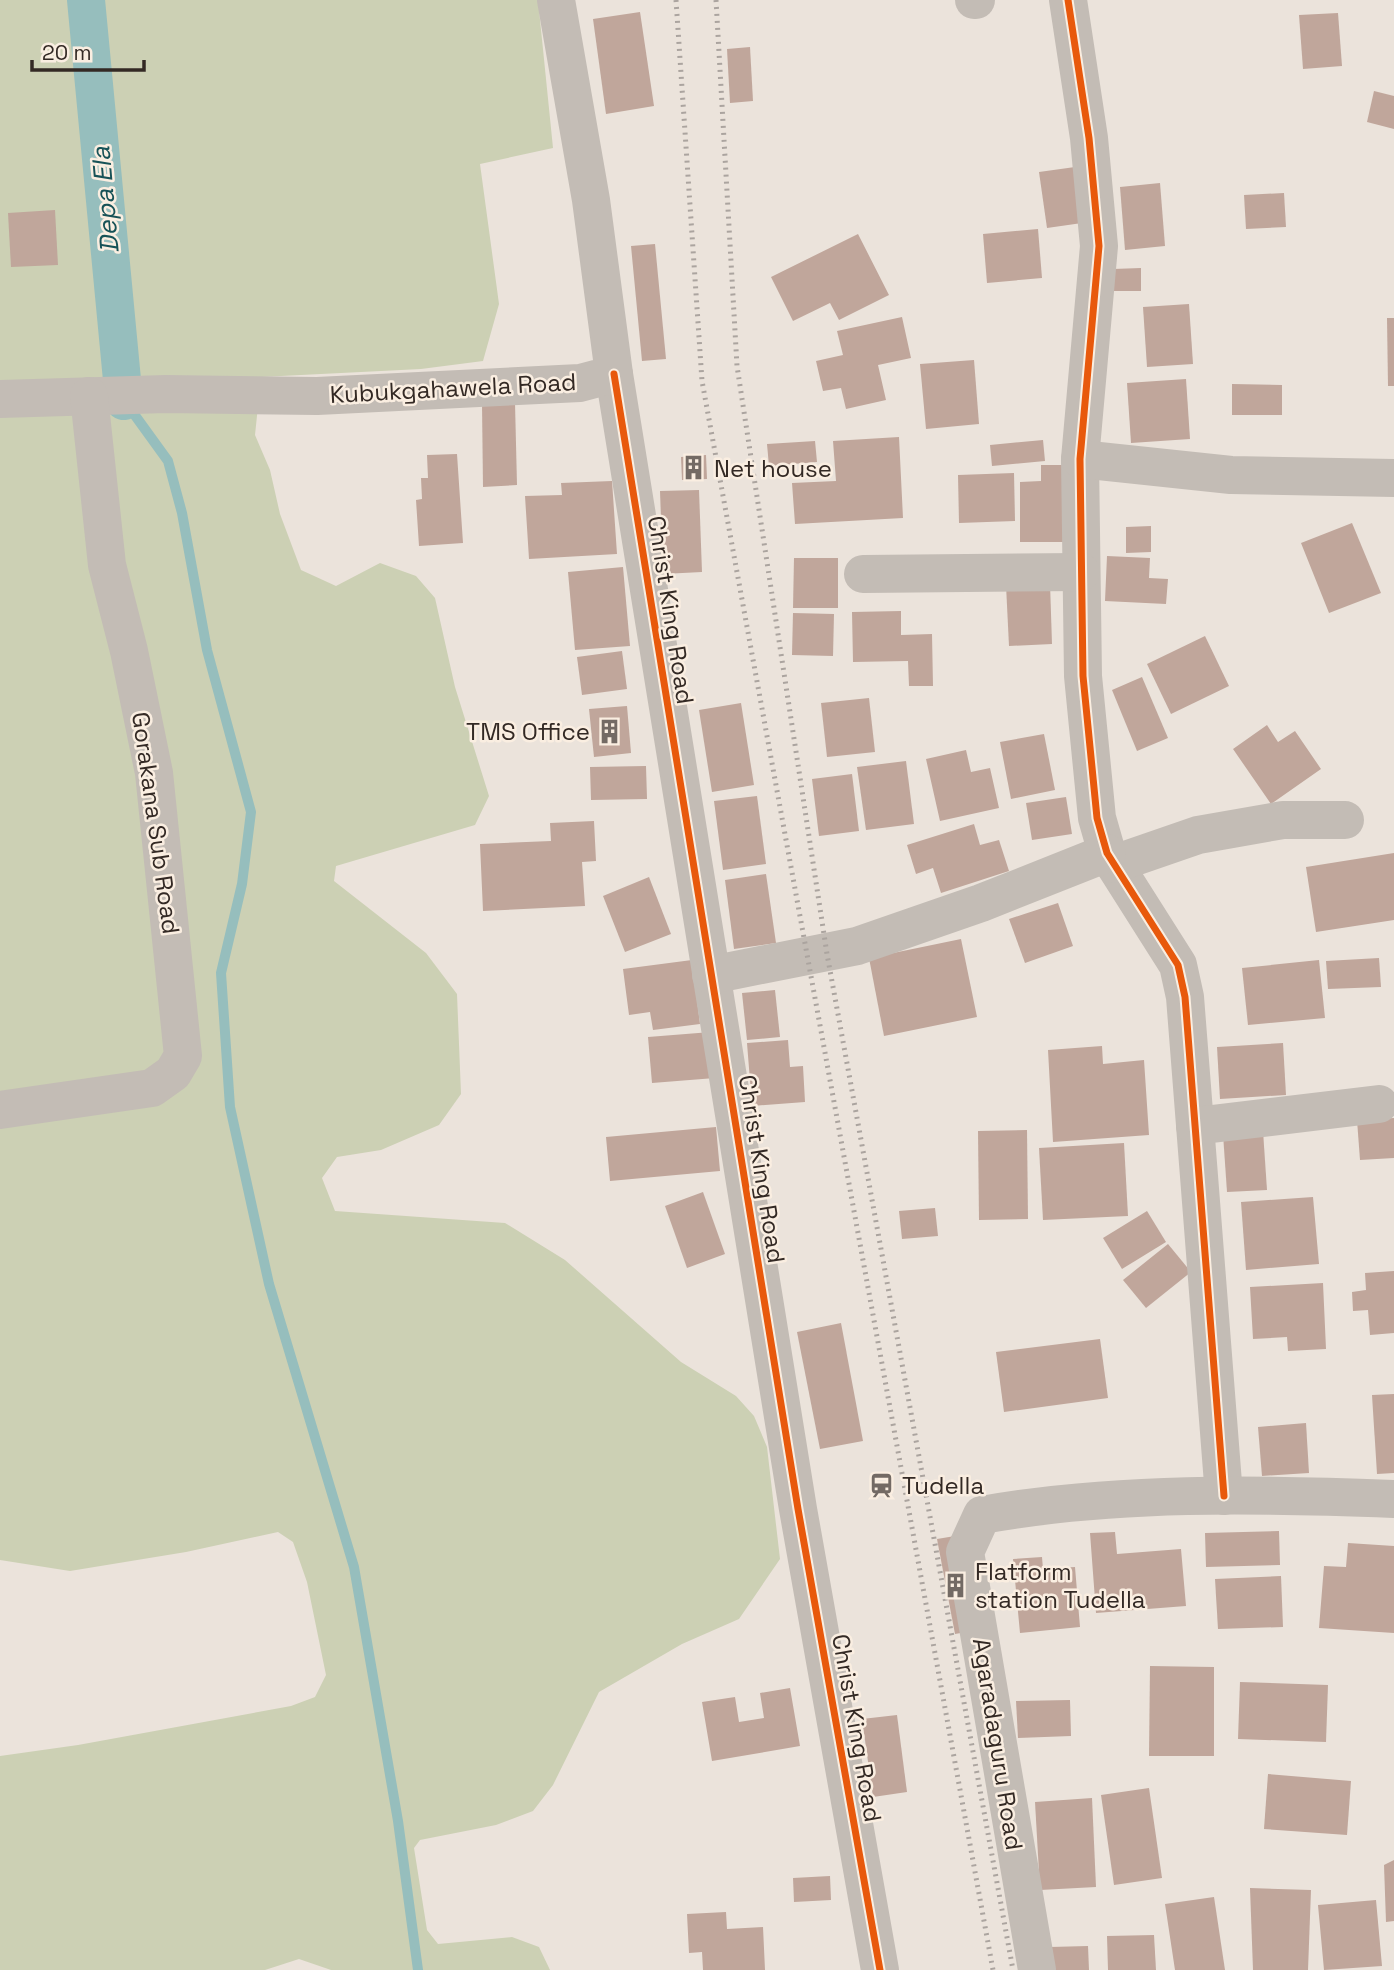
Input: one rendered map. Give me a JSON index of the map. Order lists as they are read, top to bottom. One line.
{"streets":{"street":["Kubukgahawela Road","Christ King Road","Gorakana Sub Road","Agaradaguru Road"]},"crossings":[["Kubukgahawela Road","Christ King Road"],["Kubukgahawela Road","Gorakana Sub Road"]],"water":["Depa Ela"],"places":{"building":["Net house","TMS Office","Flatform station Tudella"],"station":["Tudella"]},"scale_bar":"20 m"}
